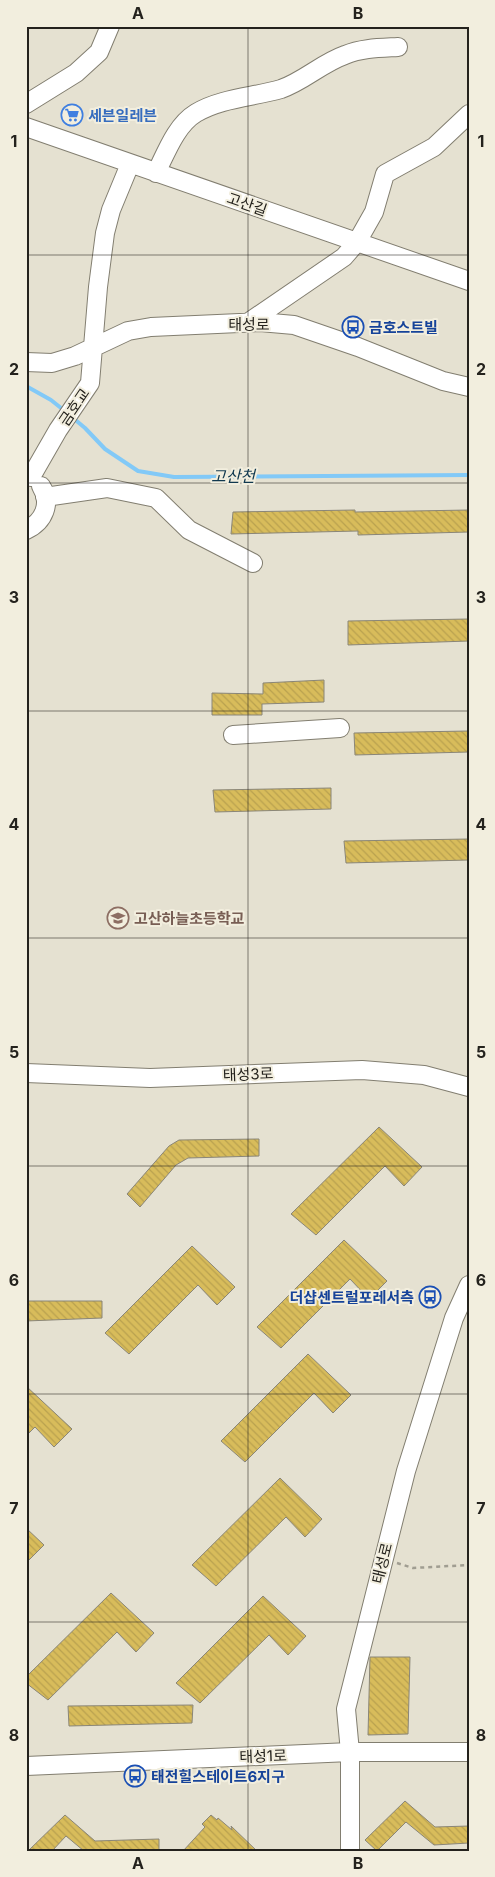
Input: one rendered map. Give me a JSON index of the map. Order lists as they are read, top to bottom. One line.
{"streets":{"street":["고산길","태성로","금호교","태성3로","태성1로"]},"crossings":[["태성로","금호교"],["태성로","태성1로"]],"water":["고산천"],"places":{"supermarket":["세븐일레븐"],"bus stop":["금호스트빌","더샵센트럴포레서측","태전힐스테이트6지구"],"school or university":["고산하늘초등학교"]},"grid":{"columns":["A","B"],"rows":["1","2","3","4","5","6","7","8"]}}
